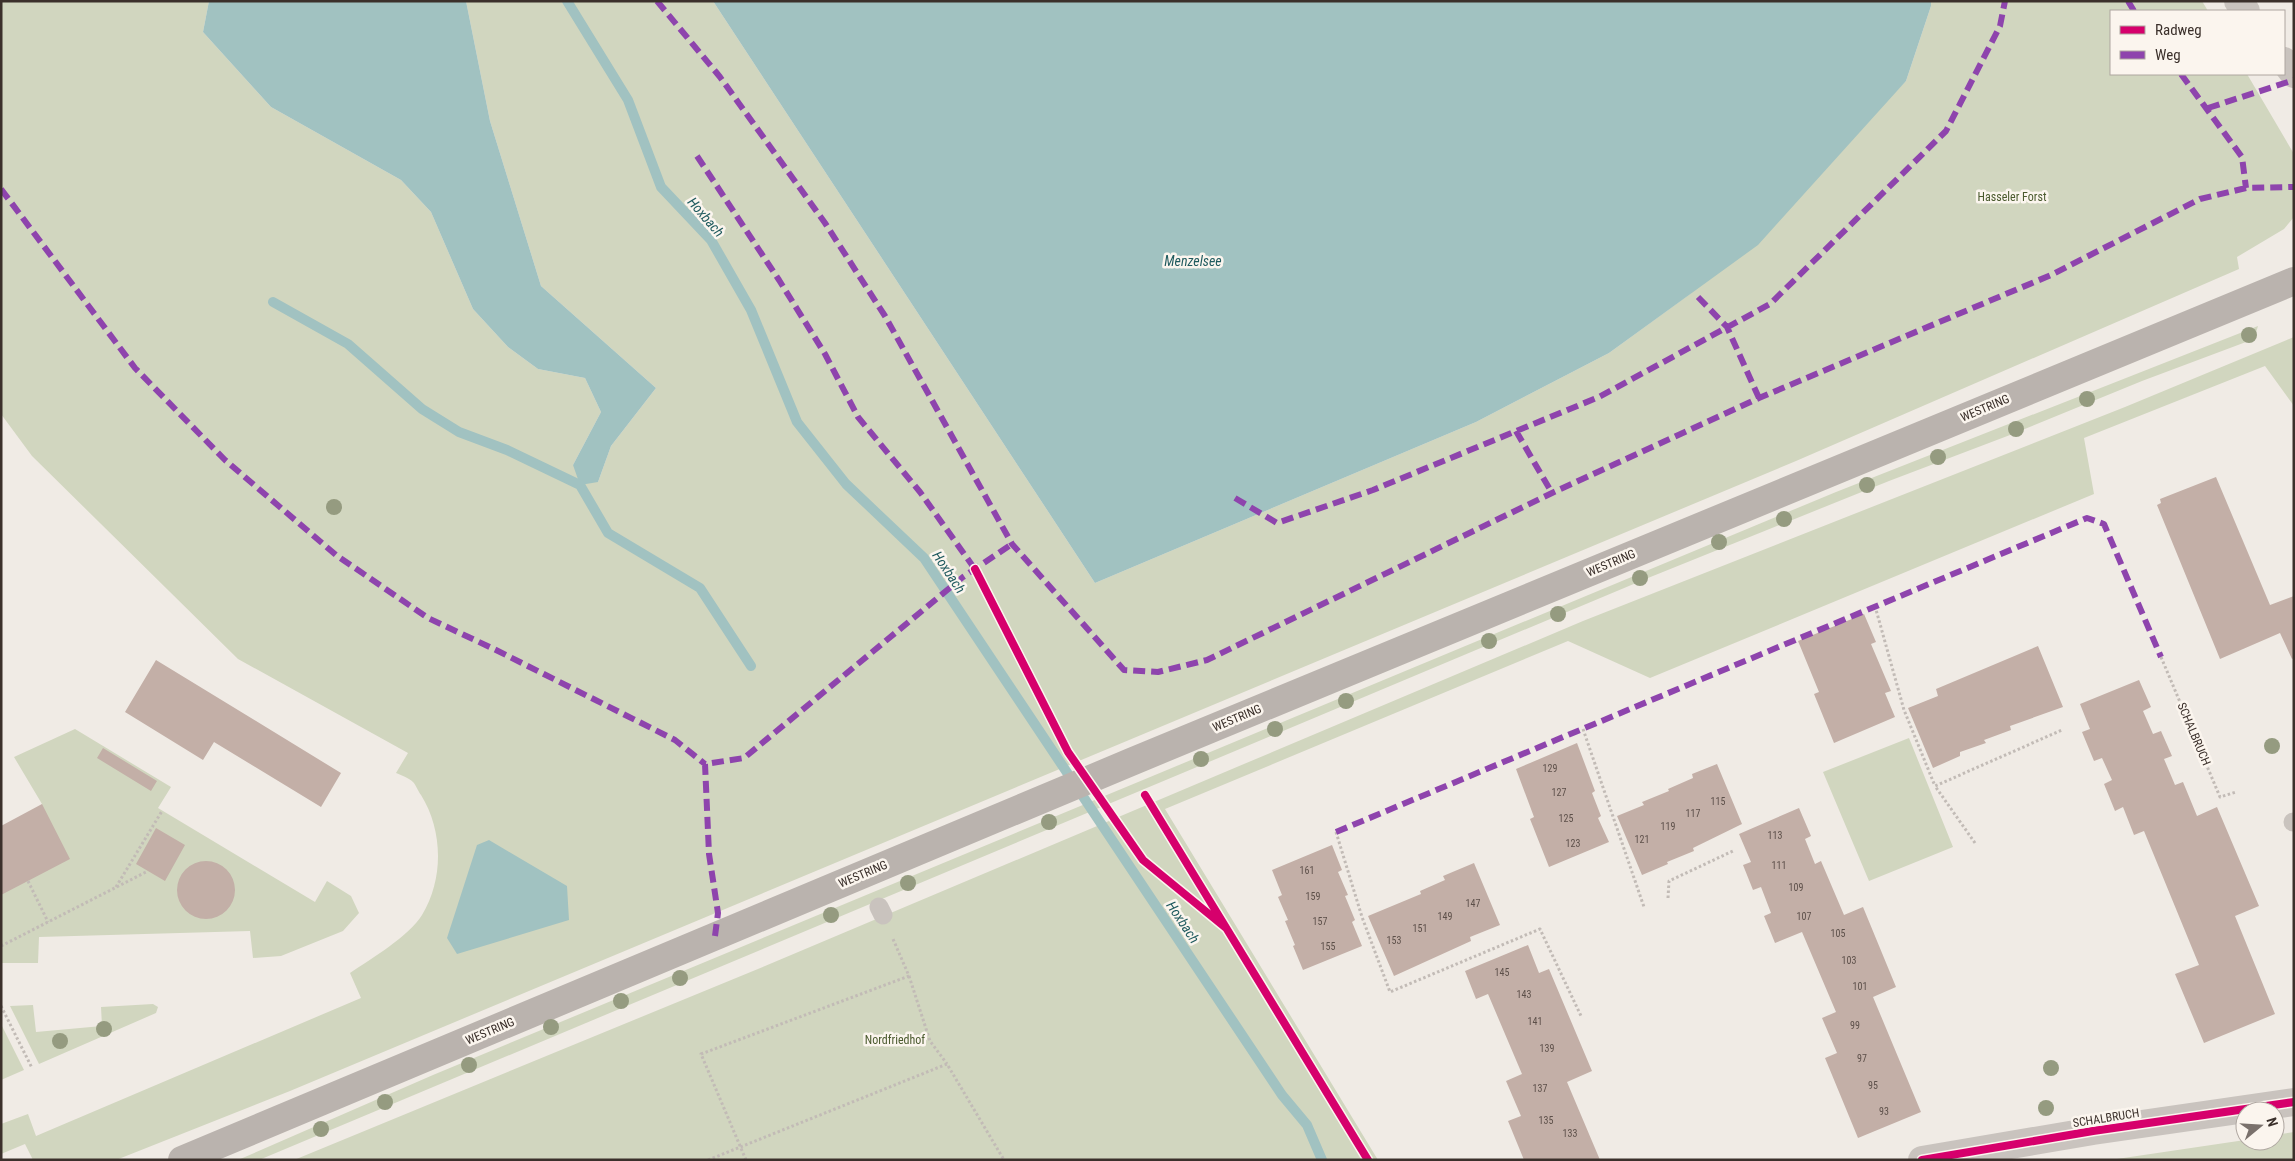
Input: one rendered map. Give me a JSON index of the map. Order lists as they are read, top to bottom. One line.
{"streets":{"main road":["WESTRING"],"street":["SCHALBRUCH"]},"water":["Hoxbach","Menzelsee"],"parks":["Hasseler Forst","Nordfriedhof"],"house_numbers":["129","127","115","117","125","119","113","121","123","111","161","109","159","147","149","107","157","151","105","153","155","103","145","101","143","141","99","139","97","95","137","93","135","133"],"legend":["Radweg","Weg"],"north":"right"}
